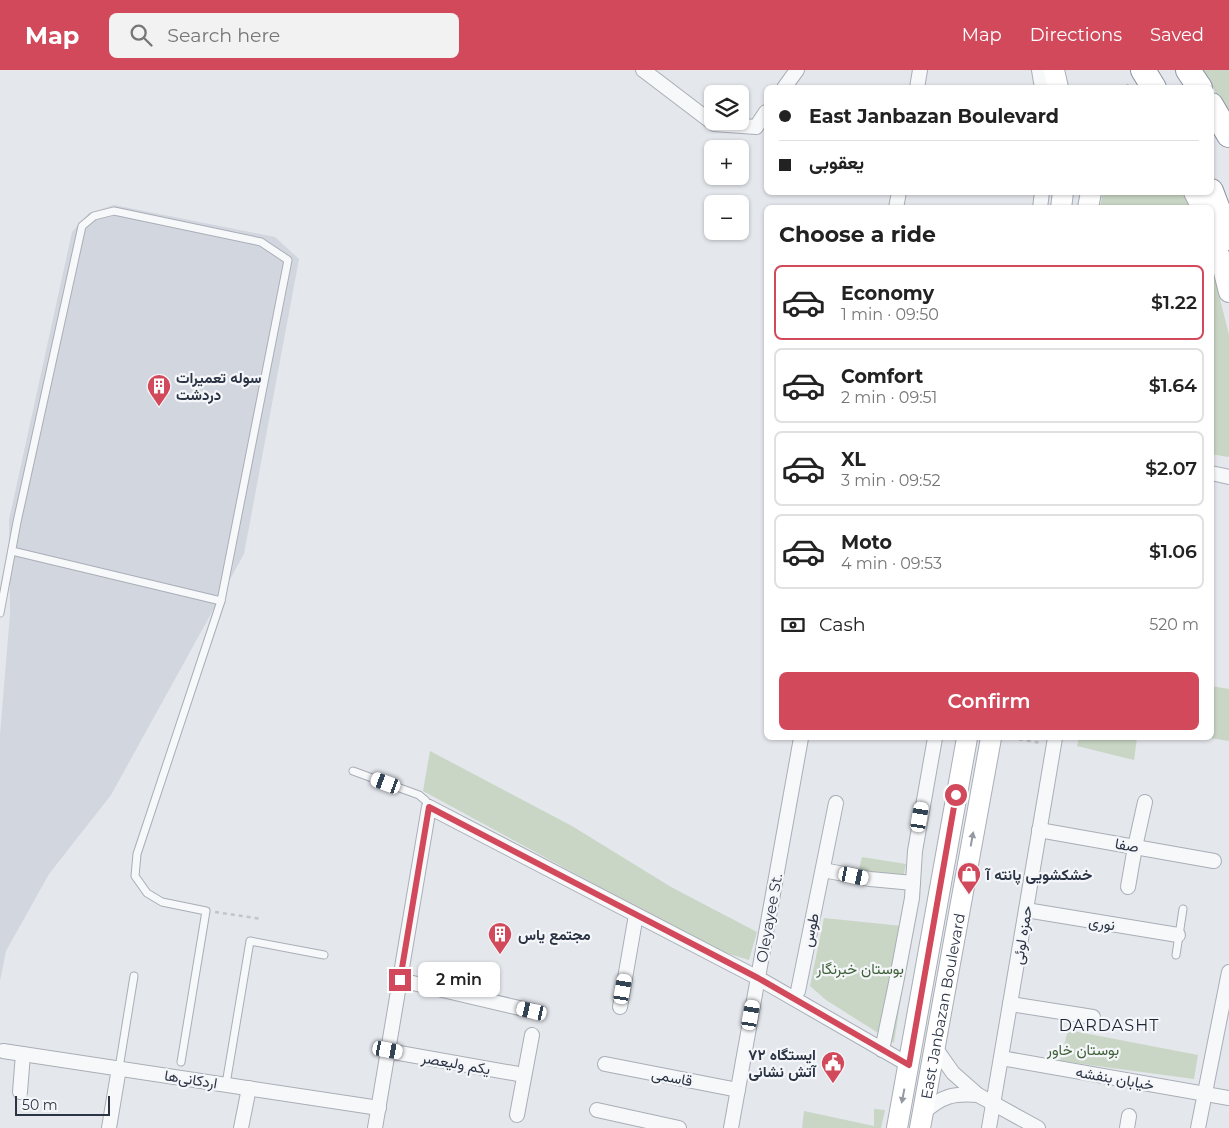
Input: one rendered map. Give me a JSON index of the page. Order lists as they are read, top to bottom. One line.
{"streets":{"main road":["East Janbazan Boulevard"],"street":["صفا","Oleyayee St.","نوری","طوس","حمزه لوئی","یکم ولیعصر","قاسمی","خیابان بنفشه","اردکانی‌ها"]},"crossings":[["صفا","حمزه لوئی"],["Oleyayee St.","قاسمی"],["نوری","حمزه لوئی"],["حمزه لوئی","خیابان بنفشه"]],"districts":["DARDASHT"],"parks":["بوستان خبرنگار","بوستان خاور"],"places":{"building":["سوله تعمیرات دردشت","مجتمع یاس"],"shop":["خشکشویی پانته آ"],"public building":["ایستگاه ۷۲ آتش نشانی"]},"scale_bar":"50 m","page":{"header":"Map","search":"Search here","nav":["Map","Directions","Saved"],"map_buttons":["+","−"],"banner":["East Janbazan Boulevard","یعقوبی"],"heading":"Choose a ride","list":[{"name":"Economy","note":"1 min · 09:50","value":"$1.22"},{"name":"Comfort","note":"2 min · 09:51","value":"$1.64"},{"name":"XL","note":"3 min · 09:52","value":"$2.07"},{"name":"Moto","note":"4 min · 09:53","value":"$1.06"}],"pay":["Cash","520 m"],"buttons":"Confirm","bubble":"2 min","scale":"50 m"}}
